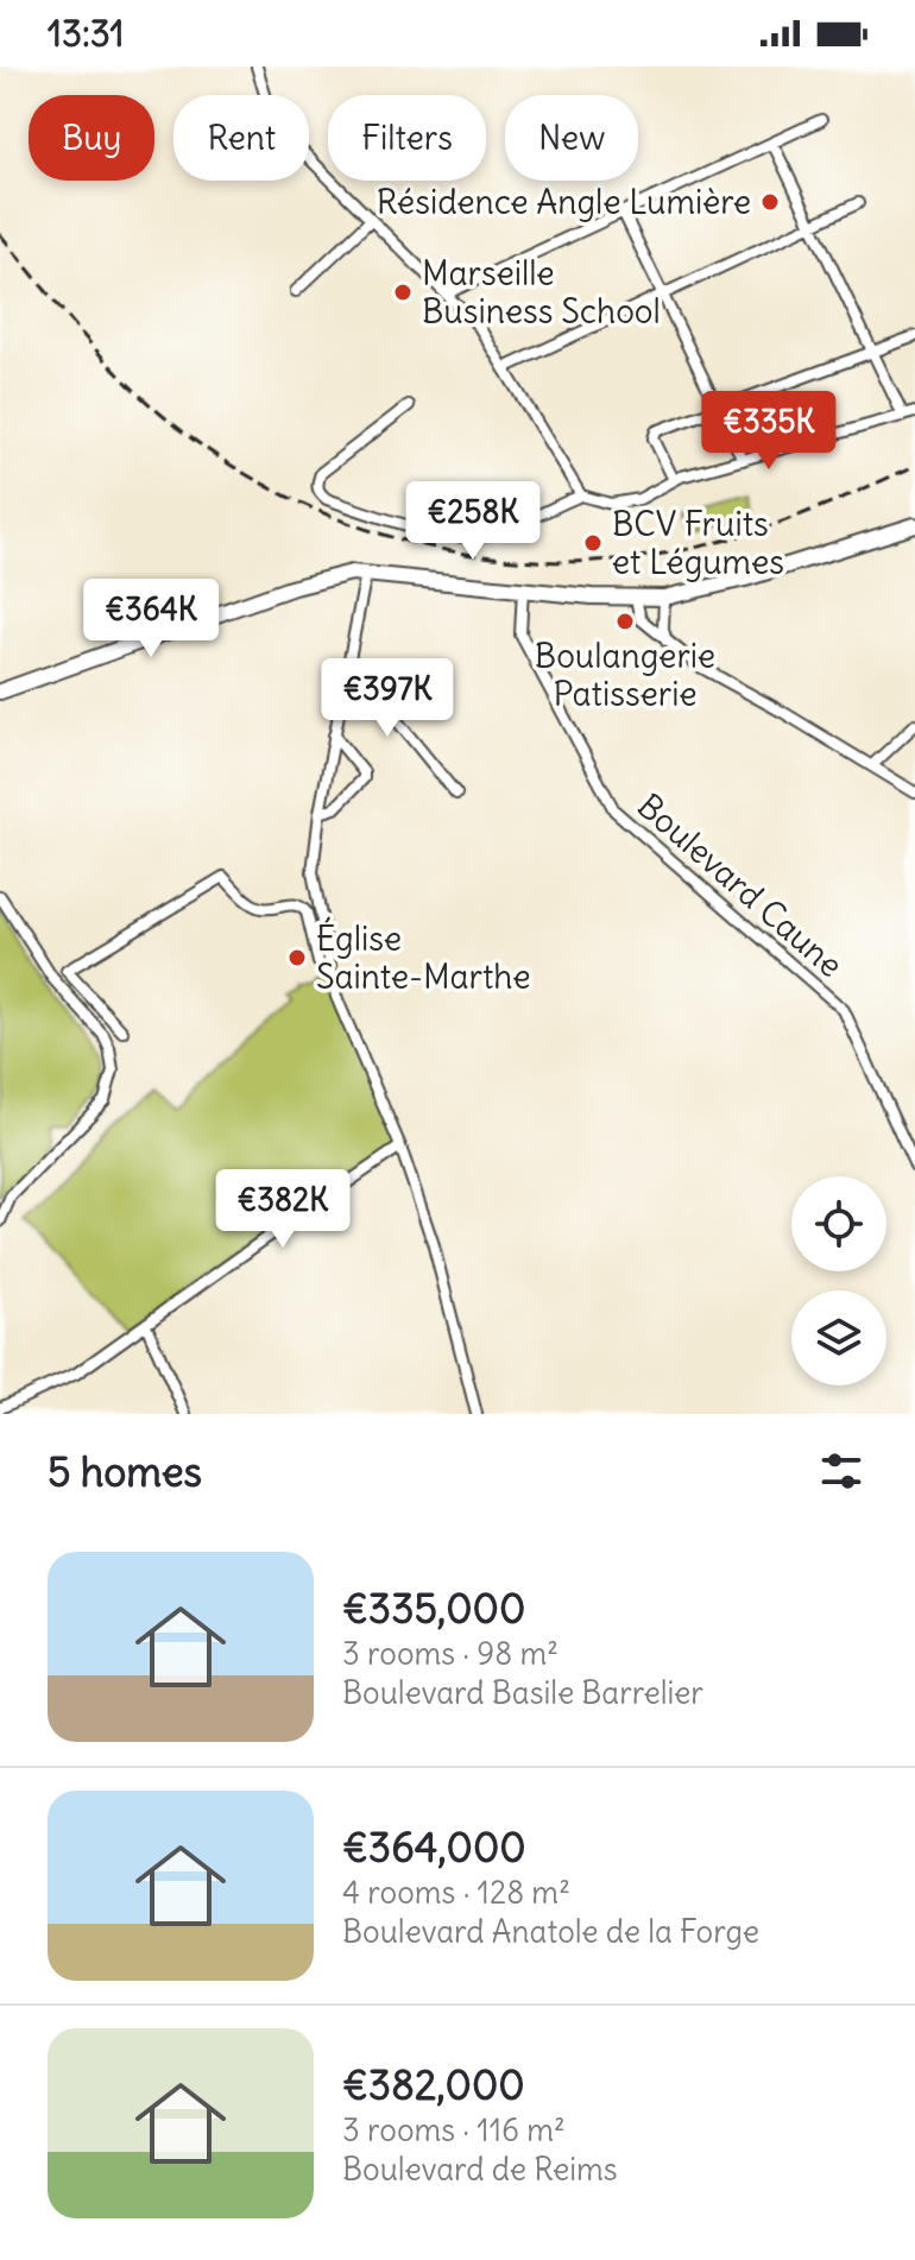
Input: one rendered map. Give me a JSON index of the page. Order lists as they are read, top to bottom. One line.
{"streets":{"street":["Boulevard Caune"]},"places":["Résidence Angle Lumière","Marseille Business School","BCV Fruits et Légumes","Boulangerie Patisserie","Église Sainte-Marthe"],"page":{"status":"13:31","chip":["Buy","Rent","Filters","New"],"price":["€335K","€258K","€364K","€397K","€382K"],"heading":"5 homes","list":[{"name":"€335,000","note":"3 rooms · 98 m² · Boulevard Basile Barrelier"},{"name":"€364,000","note":"4 rooms · 128 m² · Boulevard Anatole de la Forge"},{"name":"€382,000","note":"3 rooms · 116 m² · Boulevard de Reims"}]}}
